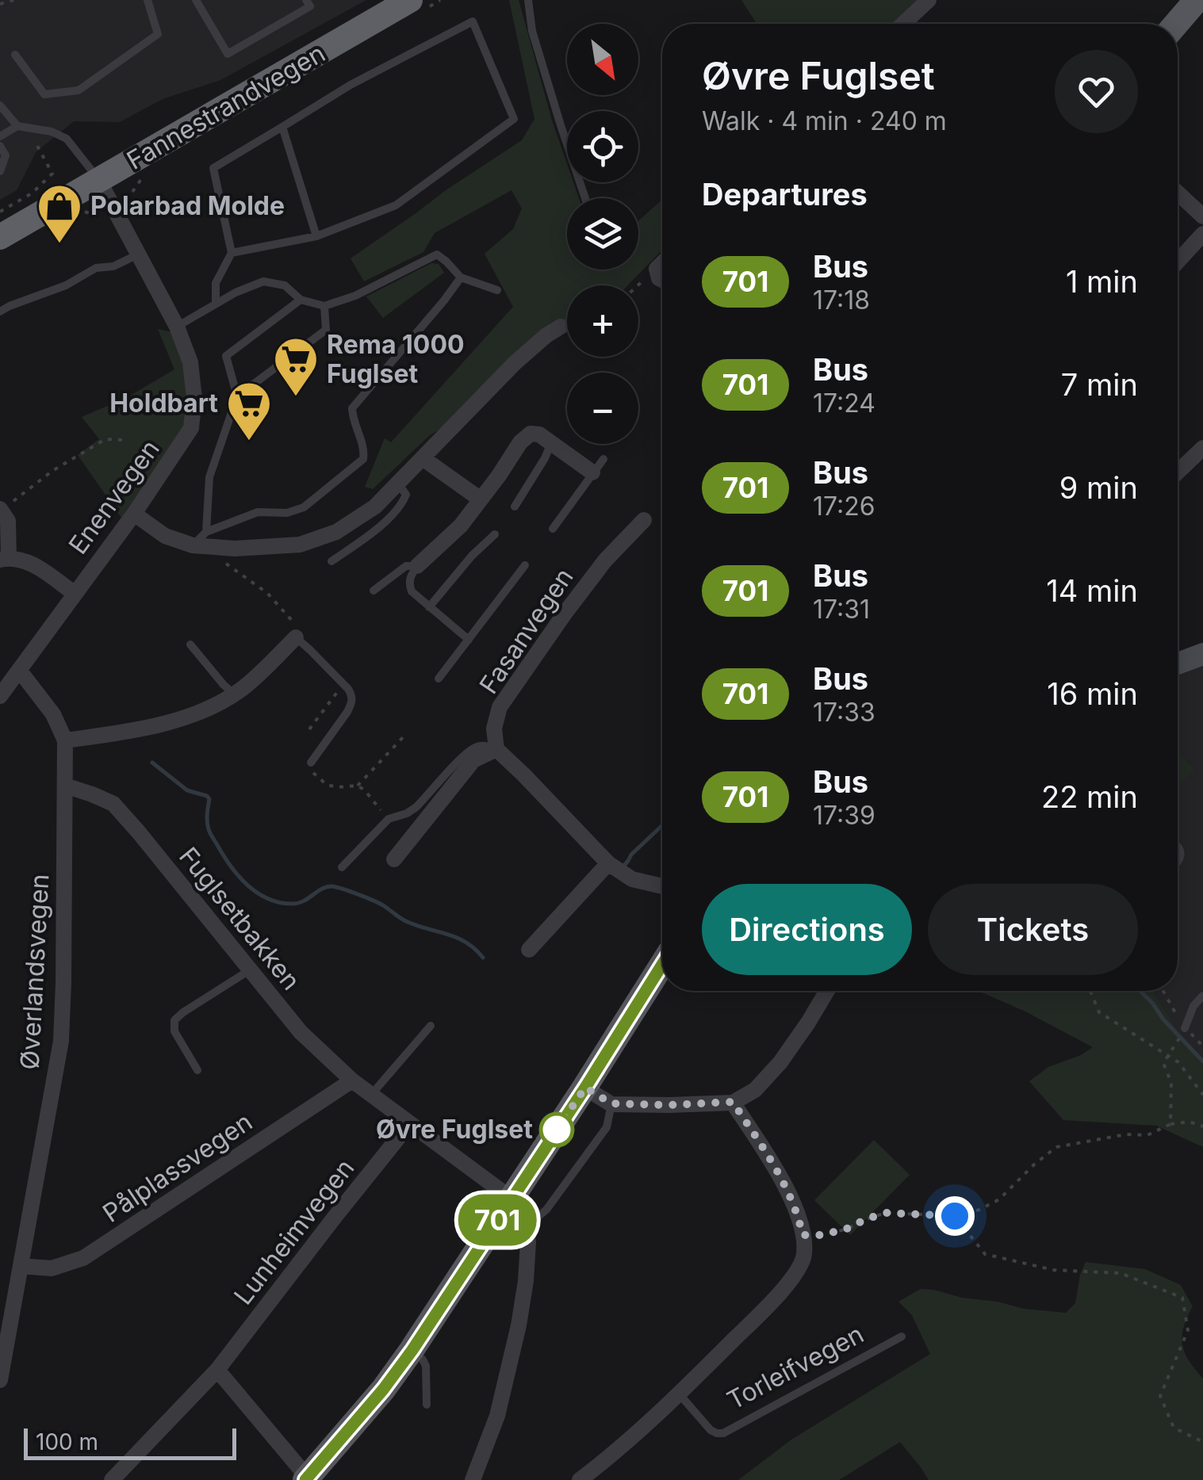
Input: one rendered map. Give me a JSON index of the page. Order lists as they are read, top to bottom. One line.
{"streets":{"highway":["Fannestrandvegen"],"street":["Enenvegen","Fasanvegen","Fuglsetbakken","Øverlandsvegen","Pålplassvegen","Lunheimvegen","Torleifvegen"]},"crossings":[["Fannestrandvegen","Enenvegen"],["Enenvegen","Øverlandsvegen"],["Fuglsetbakken","Øverlandsvegen"],["Fuglsetbakken","Pålplassvegen"],["Fuglsetbakken","Lunheimvegen"],["Øverlandsvegen","Pålplassvegen"]],"places":{"shop":["Polarbad Molde"],"supermarket":["Rema 1000 Fuglset","Holdbart"],"other":["Øvre Fuglset"]},"lines":["bus line 701"],"scale_bar":"100 m","north":"bottom right","page":{"on_map":"701","map_buttons":["+","−"],"heading":[["Øvre Fuglset","Walk · 4 min · 240 m"],"Departures"],"list":[{"mark":"701","name":"Bus","note":"17:18","value":"1 min"},{"mark":"701","name":"Bus","note":"17:24","value":"7 min"},{"mark":"701","name":"Bus","note":"17:26","value":"9 min"},{"mark":"701","name":"Bus","note":"17:31","value":"14 min"},{"mark":"701","name":"Bus","note":"17:33","value":"16 min"},{"mark":"701","name":"Bus","note":"17:39","value":"22 min"}],"buttons":["Directions","Tickets"],"scale":"100 m"}}
